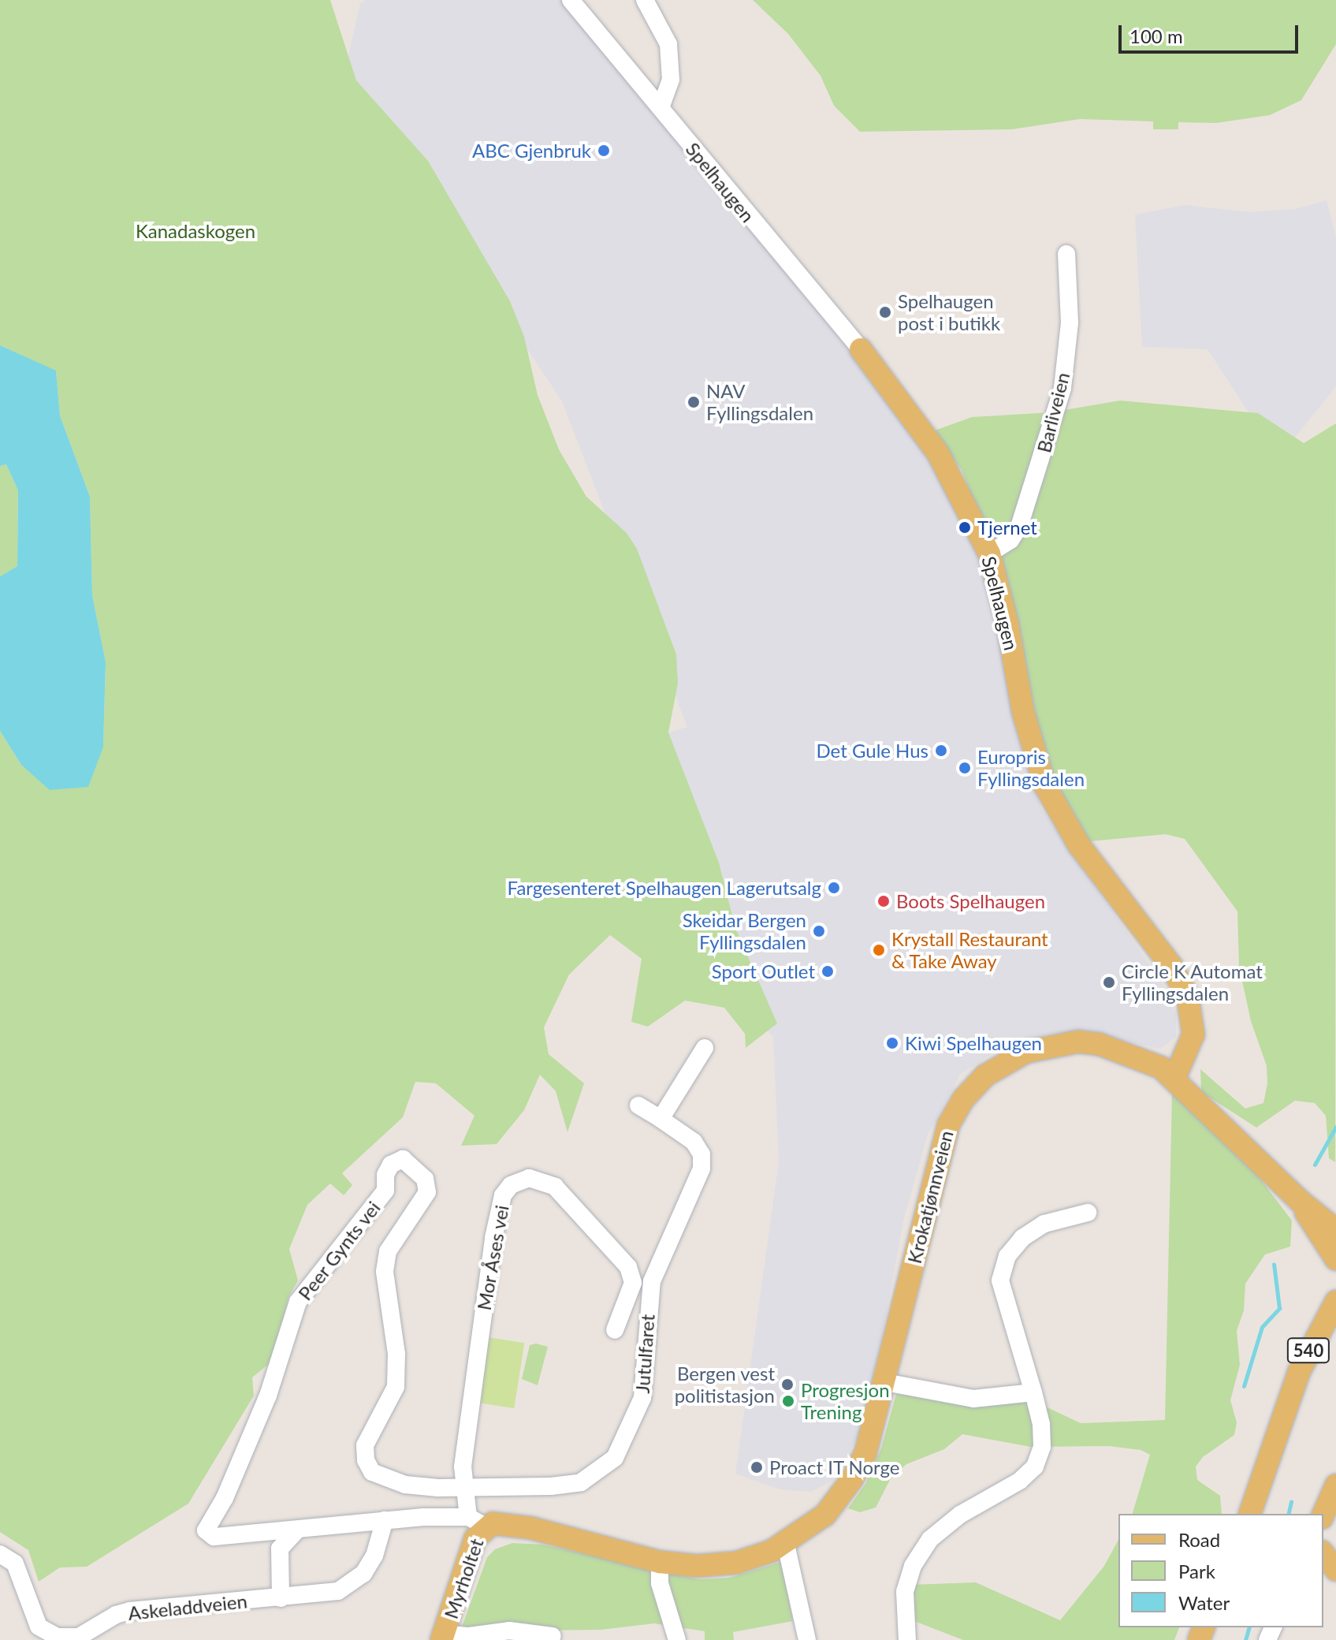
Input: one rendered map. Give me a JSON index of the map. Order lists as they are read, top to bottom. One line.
{"streets":{"main road":["Spelhaugen","Krokatjønnveien","540","Myrholtet"],"street":["Barliveien","Peer Gynts vei","Mor Åses vei","Jutulfaret","Askeladdveien"]},"crossings":[["Spelhaugen","Barliveien"],["Spelhaugen","Krokatjønnveien"],["Krokatjønnveien","Peer Gynts vei"],["Krokatjønnveien","Mor Åses vei"],["Krokatjønnveien","Myrholtet"],["Peer Gynts vei","Mor Åses vei"],["Peer Gynts vei","Jutulfaret"],["Peer Gynts vei","Myrholtet"],["Peer Gynts vei","Askeladdveien"],["Mor Åses vei","Jutulfaret"],["Mor Åses vei","Myrholtet"]],"parks":["Kanadaskogen"],"places":["ABC Gjenbruk","Spelhaugen post i butikk","NAV Fyllingsdalen","Tjernet","Det Gule Hus","Europris Fyllingsdalen","Fargesenteret Spelhaugen Lagerutsalg","Boots Spelhaugen","Skeidar Bergen Fyllingsdalen","Krystall Restaurant & Take Away","Sport Outlet","Circle K Automat Fyllingsdalen","Kiwi Spelhaugen","Bergen vest politistasjon","Progresjon Trening","Proact IT Norge"],"legend":["Road","Park","Water"],"scale_bar":"100 m"}
